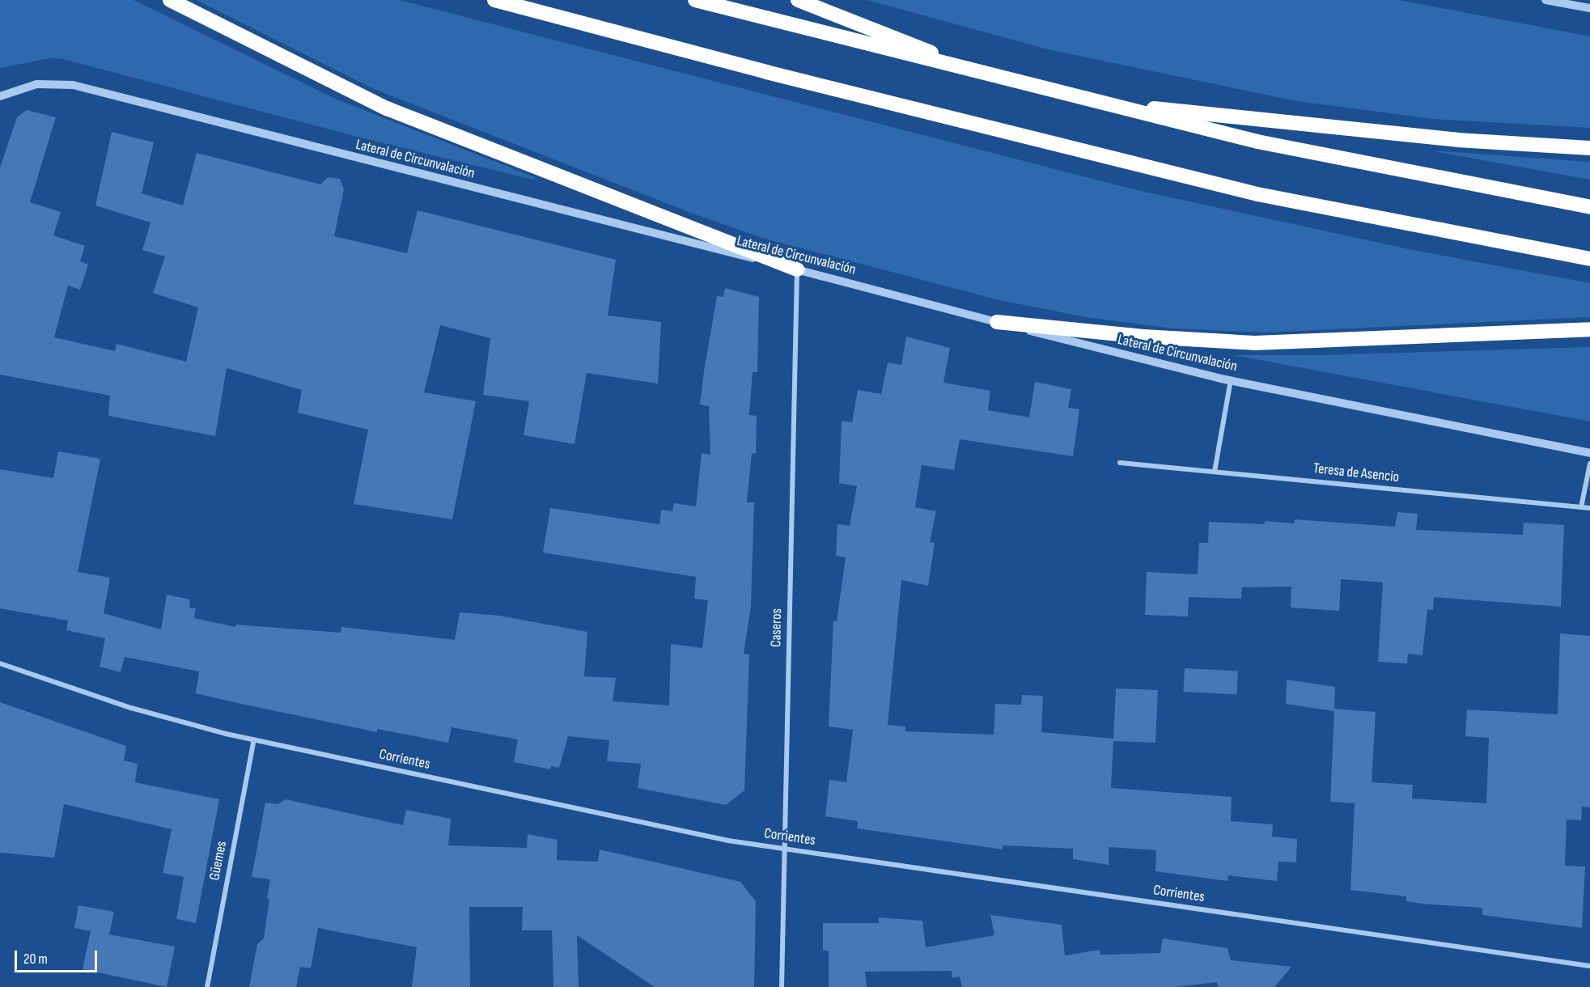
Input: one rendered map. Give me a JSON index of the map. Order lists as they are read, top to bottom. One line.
{"streets":{"street":["Lateral de Circunvalación","Teresa de Asencio","Caseros","Corrientes","Güemes"]},"crossings":[["Lateral de Circunvalación","Caseros"],["Caseros","Corrientes"],["Corrientes","Güemes"]],"scale_bar":"20 m"}
